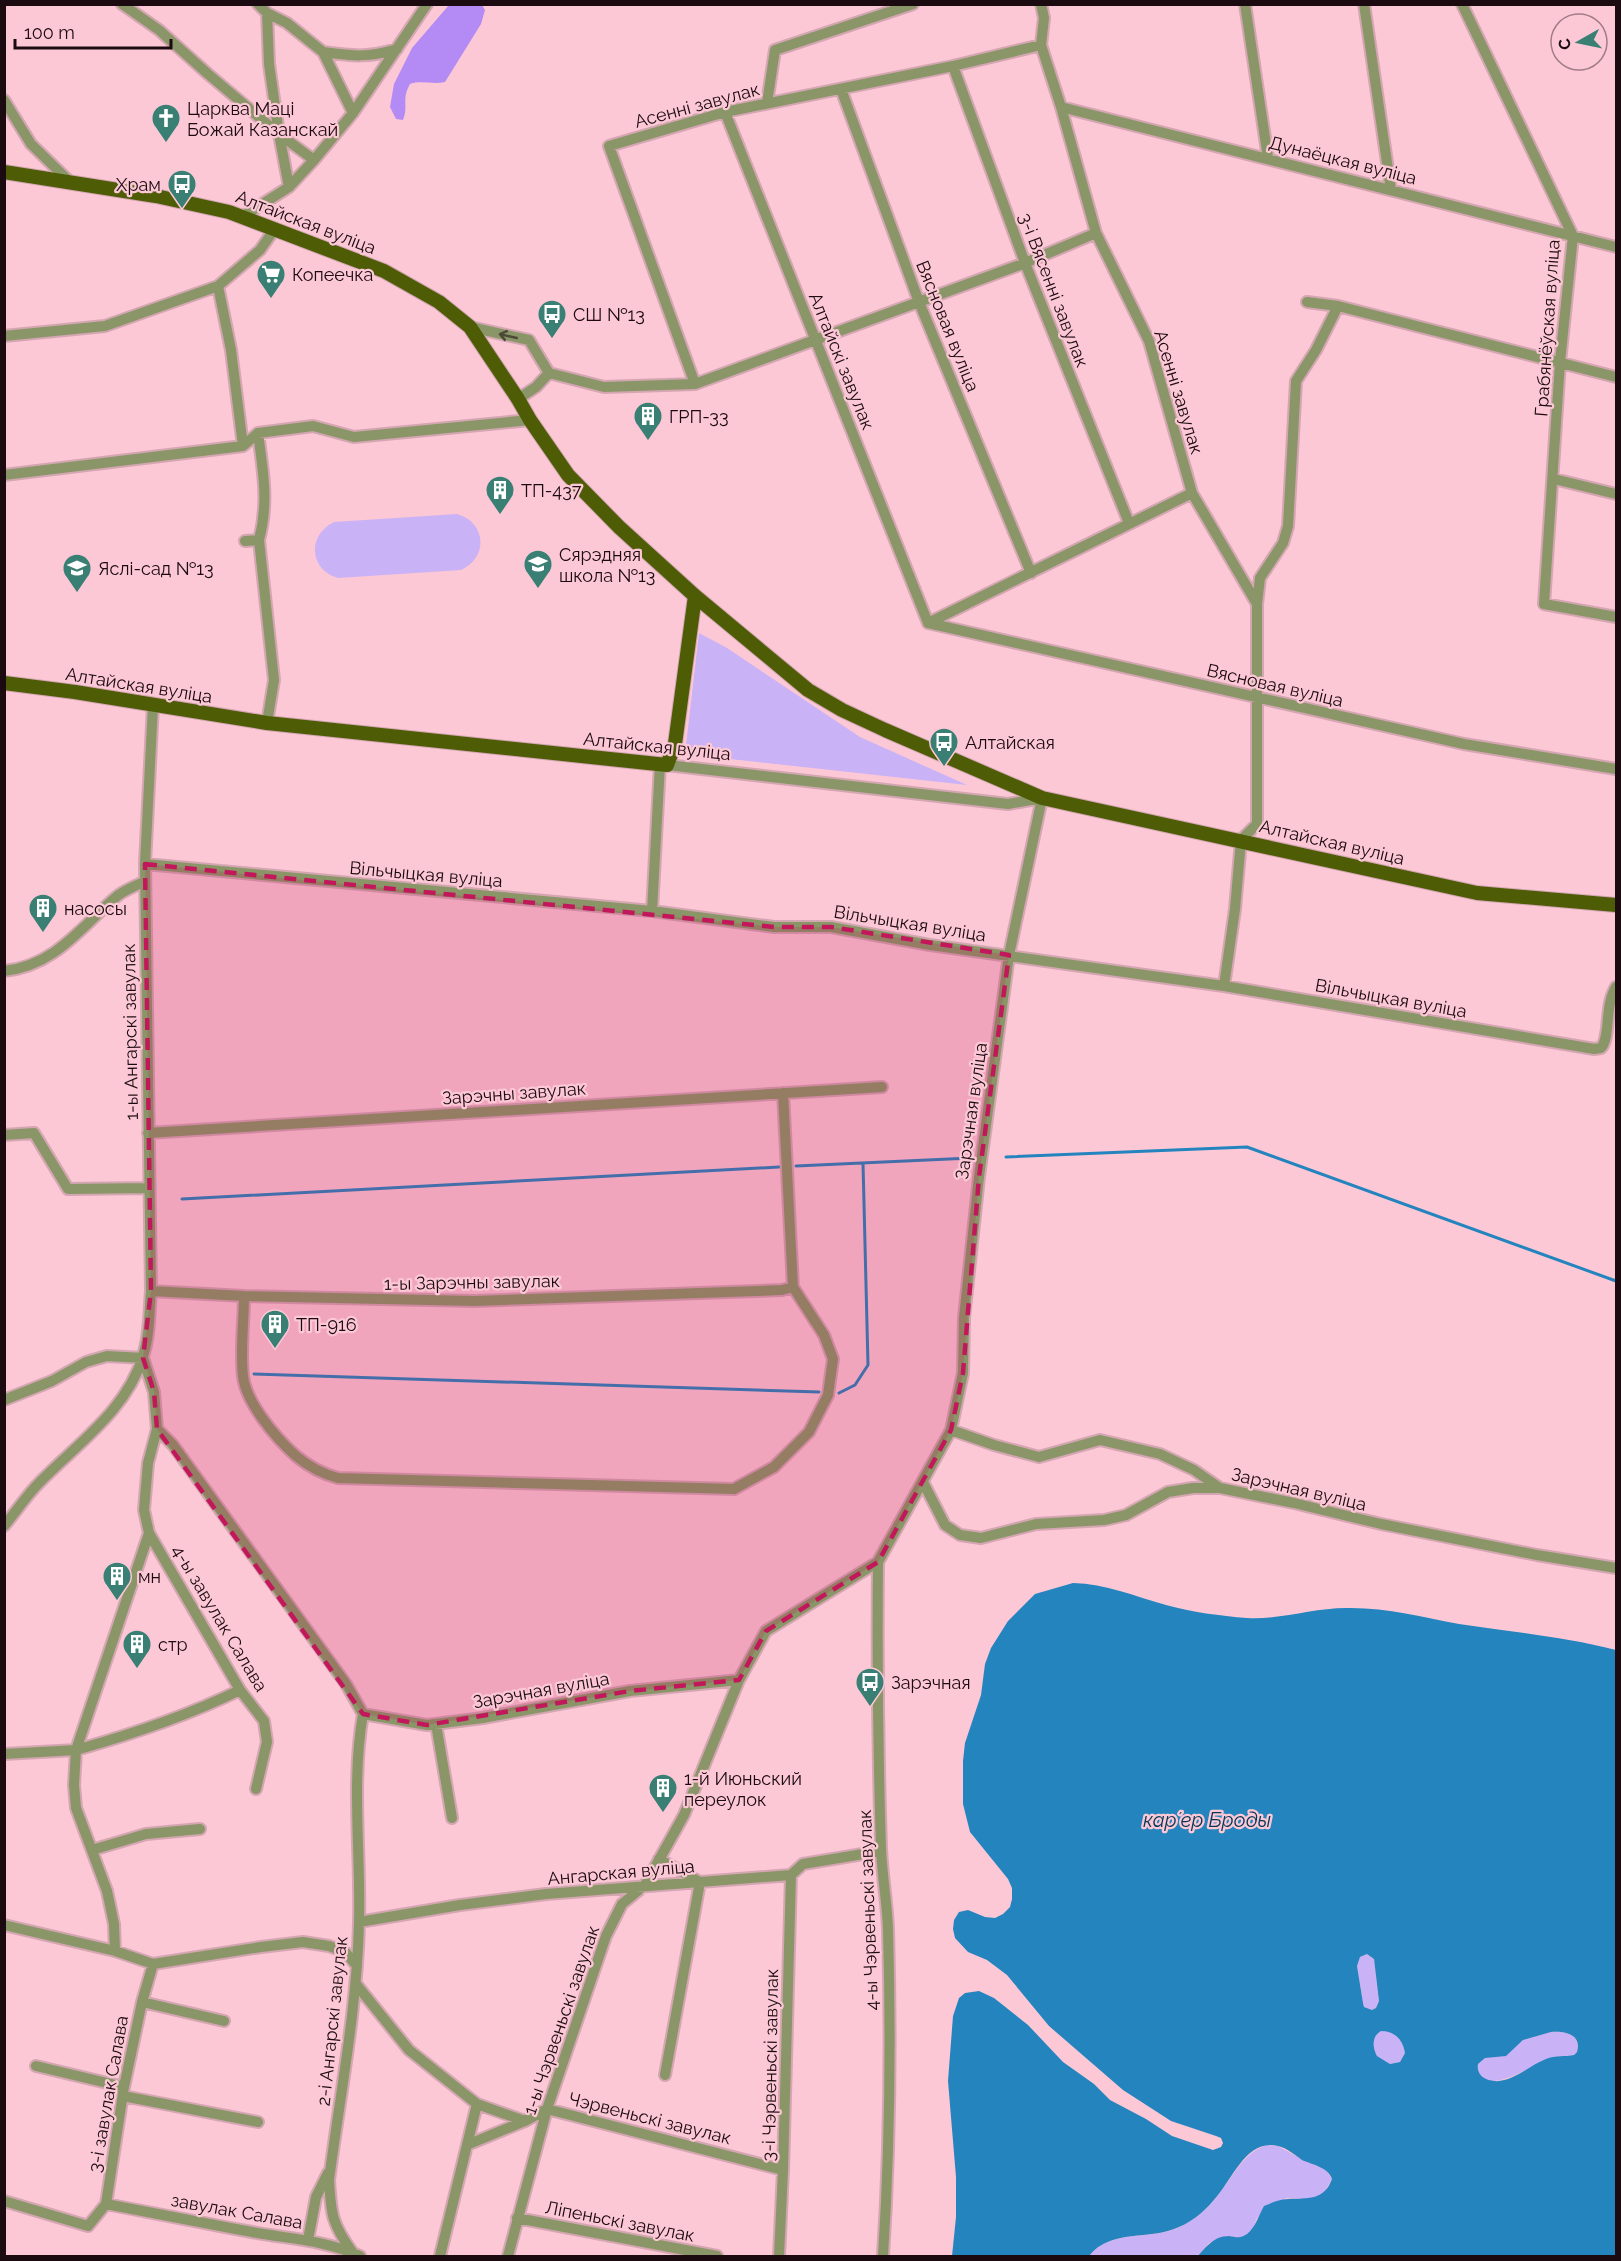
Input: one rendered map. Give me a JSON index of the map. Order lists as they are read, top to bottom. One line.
{"streets":{"main road":["Алтайская вуліца"],"street":["Асенні завулак","Дунаёцкая вуліца","3-і Вясенні завулак","Вясновая вуліца","Грабянёўская вуліца","Алтайскі завулак","Вільчыцкая вуліца","1-ы Ангарскі завулак","Зарэчны завулак","Зарэчная вуліца","1-ы Зарэчны завулак","4-ы завулак Салава","Ангарская вуліца","4-ы Чэрвеньскі завулак","1-ы Чэрвеньскі завулак","2-і Ангарскі завулак","3-і Чэрвеньскі завулак","3-і завулак Салава","Чэрвеньскі завулак","завулак Салава","Ліпеньскі завулак"]},"crossings":[["Асенні завулак","Дунаёцкая вуліца"],["Асенні завулак","3-і Вясенні завулак"],["Асенні завулак","Вясновая вуліца"],["Асенні завулак","Алтайскі завулак"],["Дунаёцкая вуліца","Грабянёўская вуліца"],["Алтайская вуліца","1-ы Ангарскі завулак"],["Алтайская вуліца","Зарэчная вуліца"],["Вясновая вуліца","Алтайскі завулак"],["Вільчыцкая вуліца","1-ы Ангарскі завулак"],["Вільчыцкая вуліца","Зарэчная вуліца"],["1-ы Ангарскі завулак","Зарэчны завулак"],["1-ы Ангарскі завулак","1-ы Зарэчны завулак"],["1-ы Ангарскі завулак","4-ы завулак Салава"],["Зарэчная вуліца","4-ы Чэрвеньскі завулак"],["Зарэчная вуліца","1-ы Чэрвеньскі завулак"],["Зарэчная вуліца","2-і Ангарскі завулак"],["Ангарская вуліца","4-ы Чэрвеньскі завулак"],["Ангарская вуліца","1-ы Чэрвеньскі завулак"],["Ангарская вуліца","2-і Ангарскі завулак"],["Ангарская вуліца","3-і Чэрвеньскі завулак"],["1-ы Чэрвеньскі завулак","Чэрвеньскі завулак"],["1-ы Чэрвеньскі завулак","Ліпеньскі завулак"],["2-і Ангарскі завулак","завулак Салава"],["3-і Чэрвеньскі завулак","Чэрвеньскі завулак"],["3-і завулак Салава","завулак Салава"]],"water":["карʼер Броды"],"places":{"church":["Царква Маці Божай Казанскай"],"bus stop":["Храм","СШ №13","Алтайская","Зарэчная"],"supermarket":["Копеечка"],"building":["ГРП-33","ТП-437","насосы","ТП-916","мн","стр","1-й Июньский переулок"],"school or university":["Сярэдняя школа №13","Яслі-сад №13"]},"scale_bar":"100 m","north":"left"}
